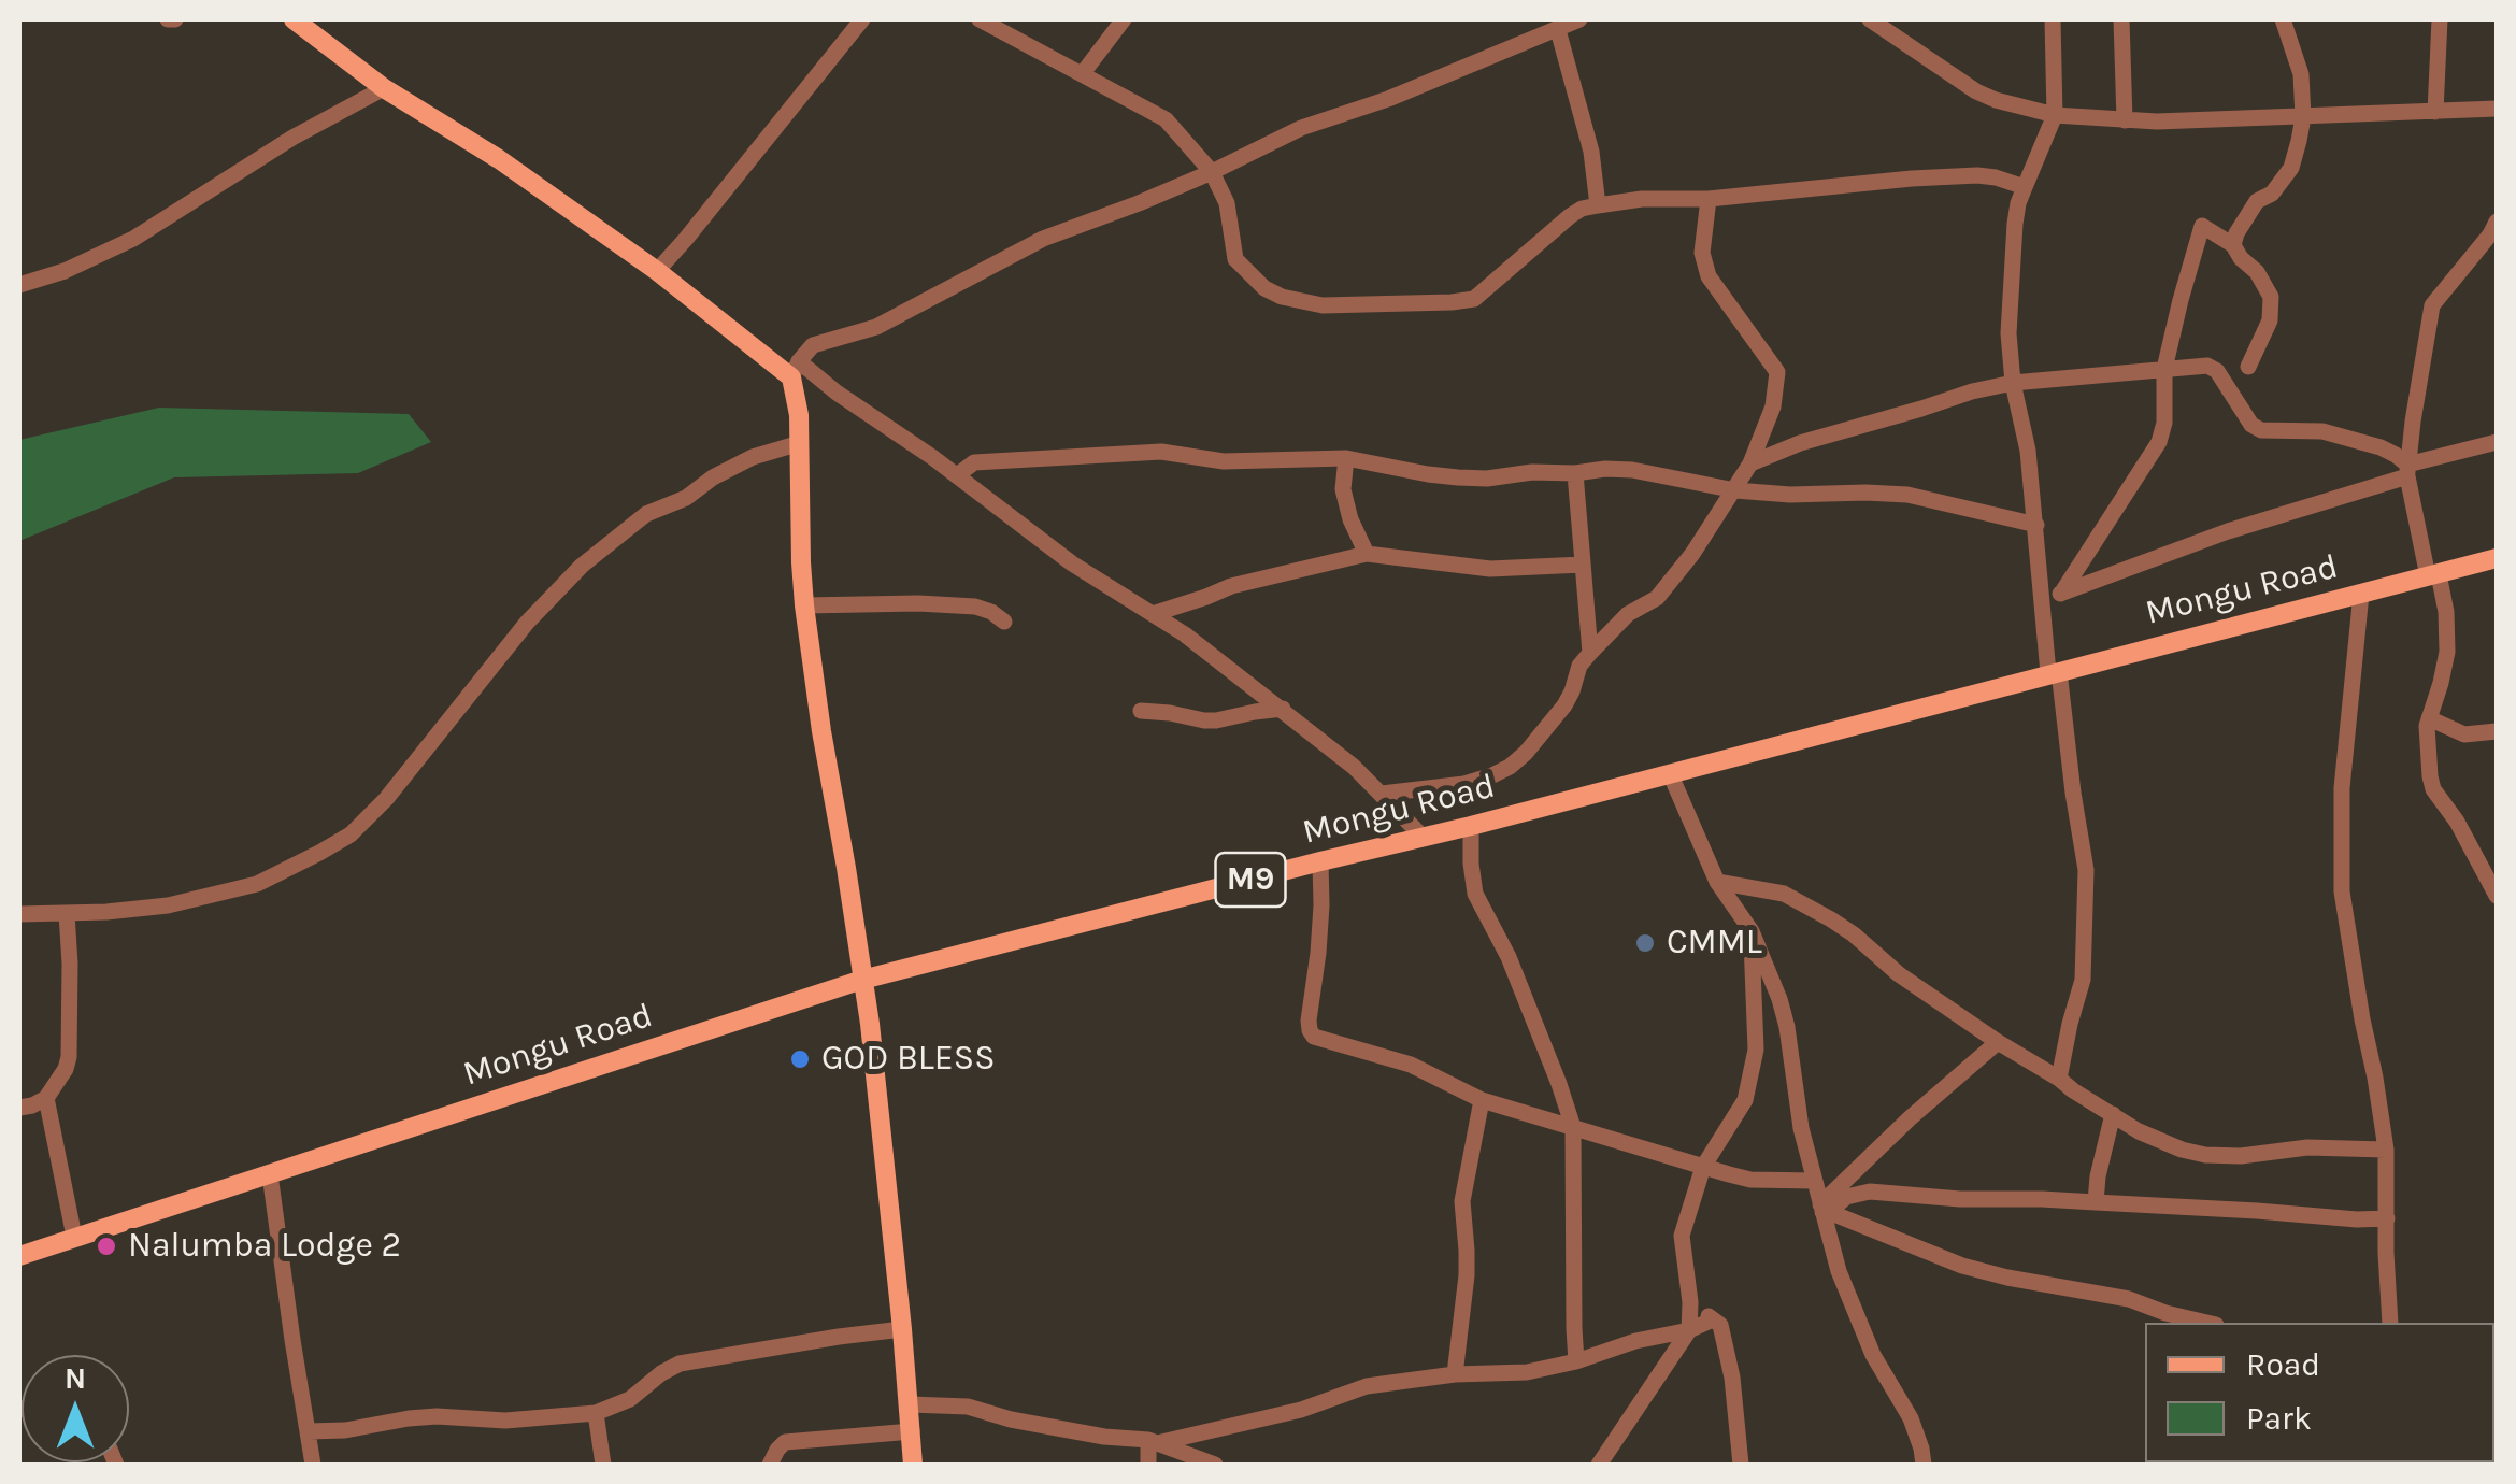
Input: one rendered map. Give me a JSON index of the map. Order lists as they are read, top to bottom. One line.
{"streets":{"main road":["Mongu Road","M9"]},"places":["CMML","GOD BLESS","Nalumba Lodge 2"],"legend":["Road","Park"],"north":"top"}
